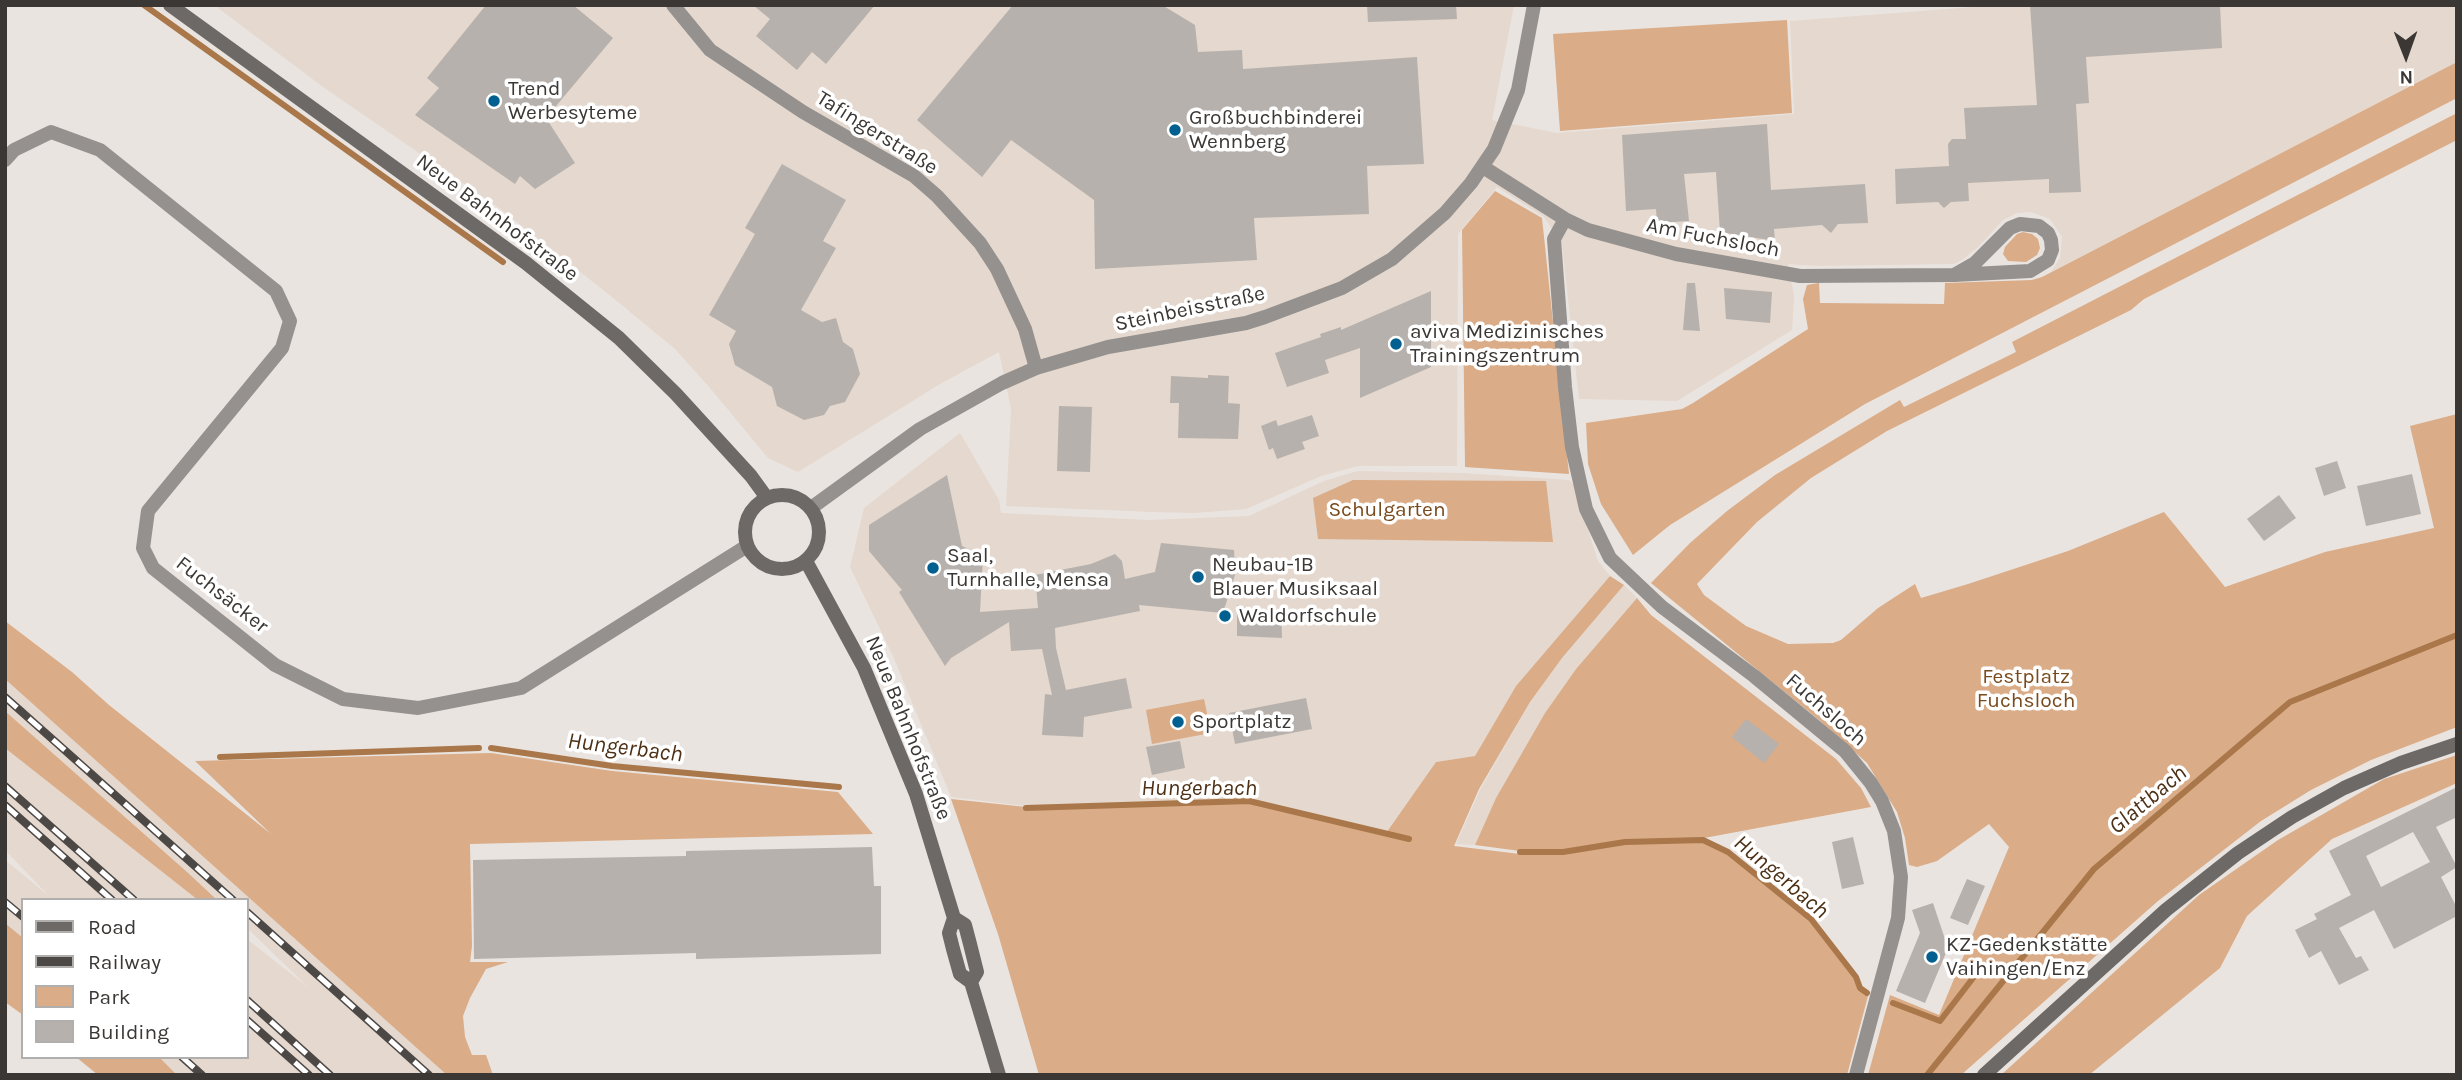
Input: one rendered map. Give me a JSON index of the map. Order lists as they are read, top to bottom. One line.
{"streets":{"main road":["Neue Bahnhofstraße"],"street":["Tafingerstraße","Am Fuchsloch","Steinbeisstraße","Fuchsäcker","Fuchsloch"]},"crossings":[["Tafingerstraße","Steinbeisstraße"],["Neue Bahnhofstraße","Steinbeisstraße"],["Neue Bahnhofstraße","Fuchsäcker"],["Am Fuchsloch","Steinbeisstraße"],["Am Fuchsloch","Fuchsloch"],["Steinbeisstraße","Fuchsäcker"]],"water":["Hungerbach","Glattbach"],"parks":["Schulgarten","Festplatz Fuchsloch"],"places":["Trend Werbesyteme","Großbuchbinderei Wennberg","aviva Medizinisches Trainingszentrum","Saal, Turnhalle, Mensa","Neubau-1B Blauer Musiksaal","Waldorfschule","Sportplatz","KZ-Gedenkstätte Vaihingen/Enz"],"legend":["Road","Railway","Park","Building"],"north":"bottom"}
